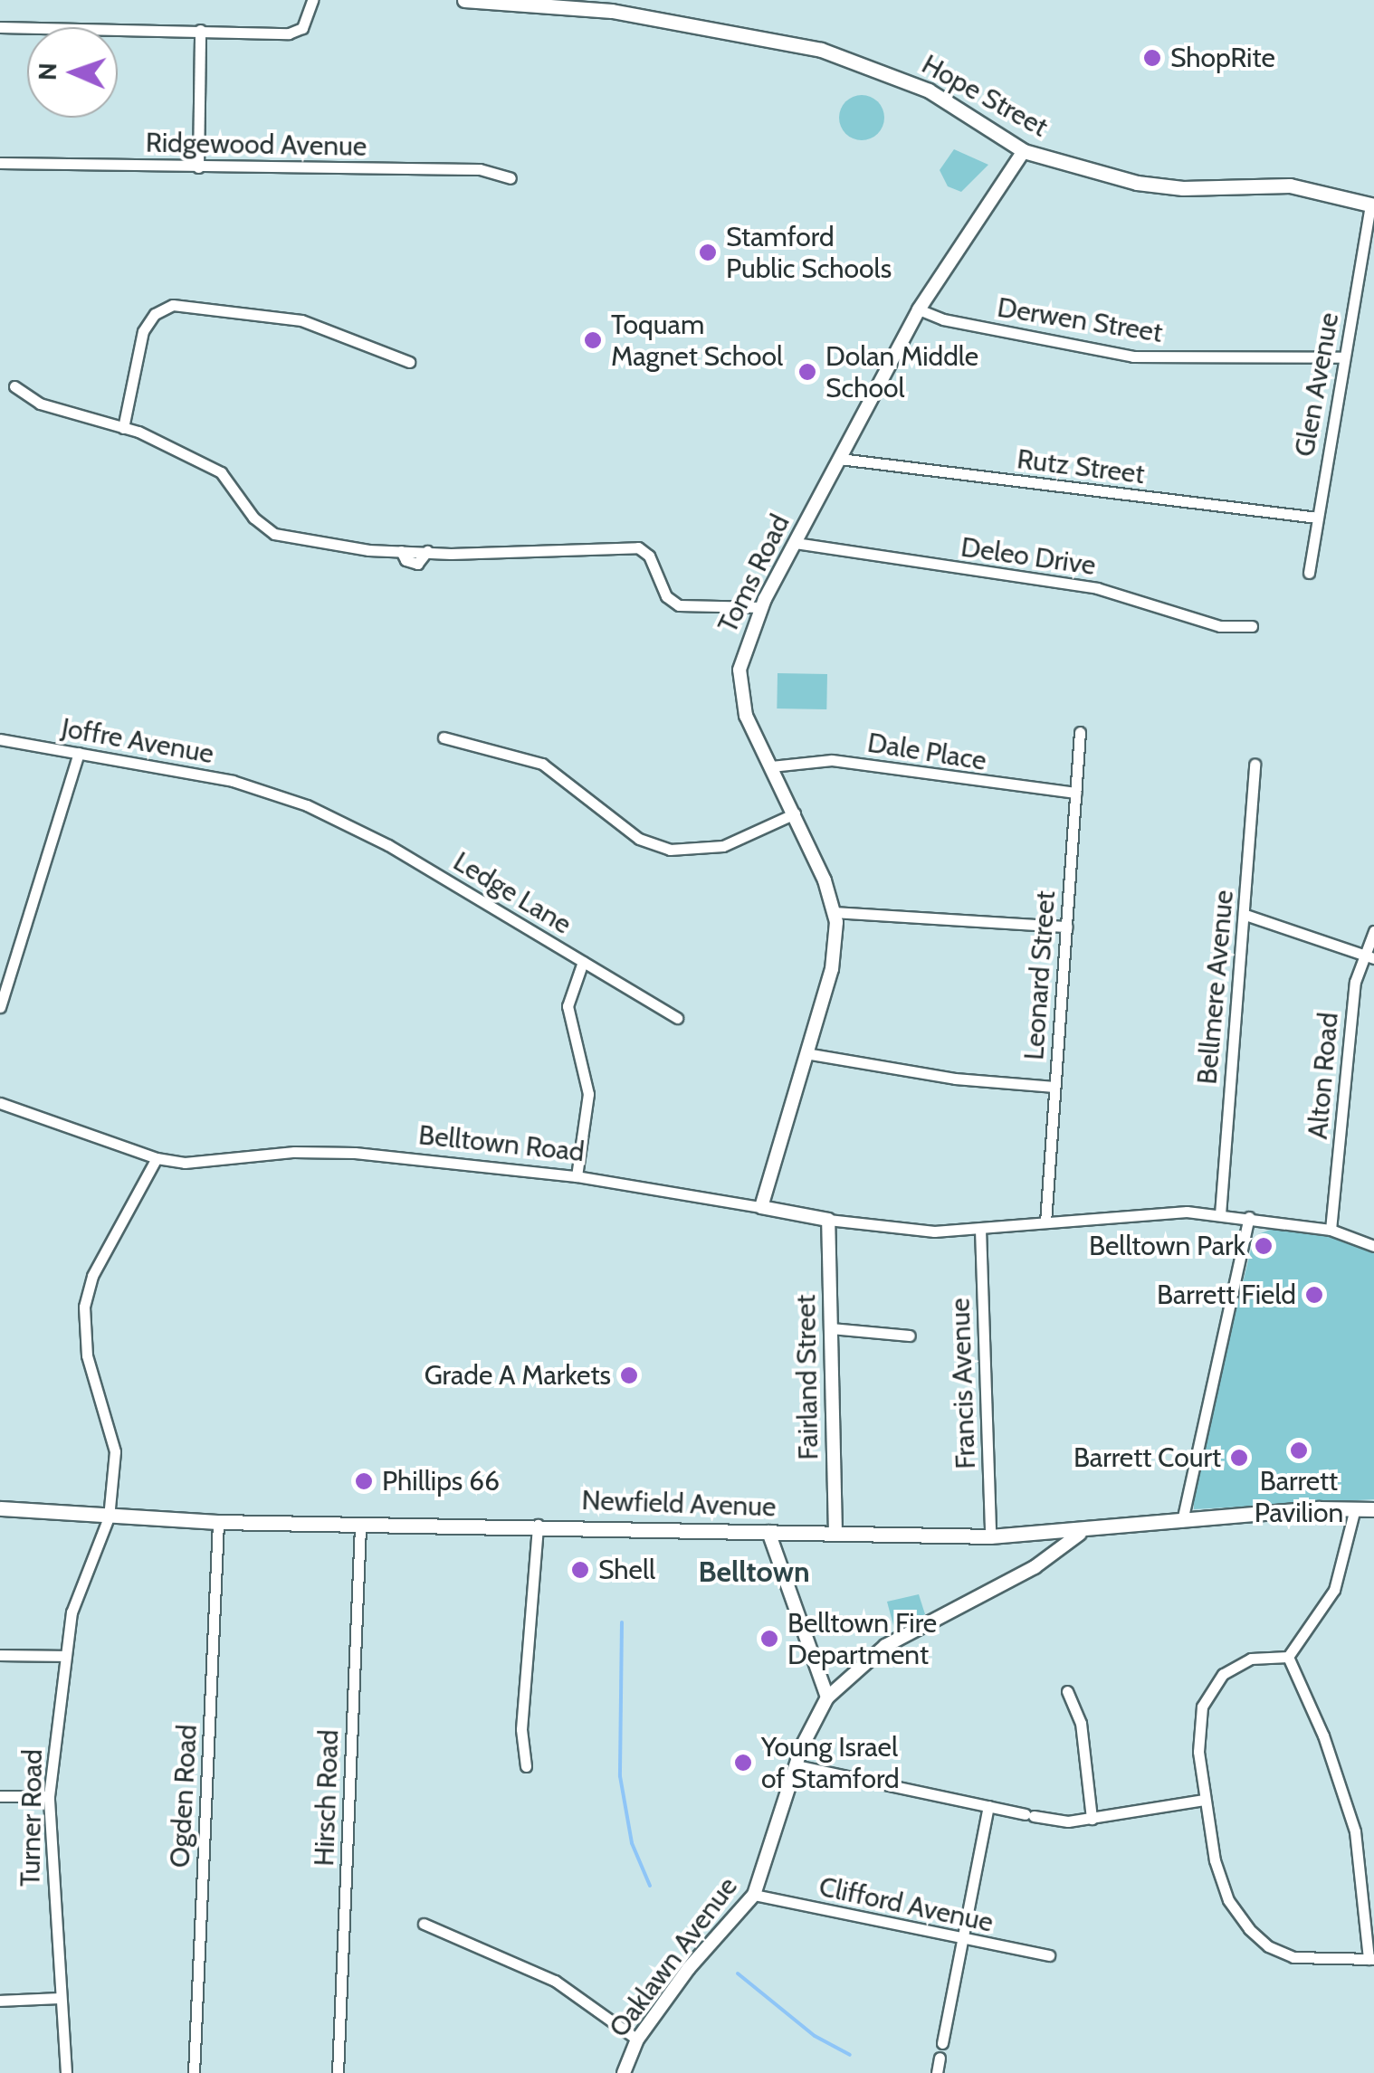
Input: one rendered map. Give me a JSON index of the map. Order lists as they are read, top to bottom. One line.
{"streets":{"main road":["Hope Street","Newfield Avenue"],"street":["Ridgewood Avenue","Derwen Street","Glen Avenue","Rutz Street","Deleo Drive","Toms Road","Joffre Avenue","Dale Place","Ledge Lane","Leonard Street","Bellmere Avenue","Alton Road","Belltown Road","Fairland Street","Francis Avenue","Ogden Road","Hirsch Road","Turner Road","Clifford Avenue","Oaklawn Avenue"]},"crossings":[["Hope Street","Glen Avenue"],["Hope Street","Toms Road"],["Derwen Street","Glen Avenue"],["Derwen Street","Toms Road"],["Glen Avenue","Rutz Street"],["Rutz Street","Toms Road"],["Deleo Drive","Toms Road"],["Toms Road","Dale Place"],["Toms Road","Belltown Road"],["Joffre Avenue","Ledge Lane"],["Dale Place","Leonard Street"],["Ledge Lane","Belltown Road"],["Leonard Street","Belltown Road"],["Bellmere Avenue","Belltown Road"],["Alton Road","Belltown Road"],["Belltown Road","Fairland Street"],["Belltown Road","Francis Avenue"],["Fairland Street","Newfield Avenue"],["Francis Avenue","Newfield Avenue"],["Newfield Avenue","Ogden Road"],["Newfield Avenue","Hirsch Road"],["Newfield Avenue","Turner Road"],["Newfield Avenue","Oaklawn Avenue"],["Clifford Avenue","Oaklawn Avenue"]],"districts":["Belltown"],"places":["ShopRite","Stamford Public Schools","Toquam Magnet School","Dolan Middle School","Belltown Park","Barrett Field","Grade A Markets","Barrett Pavilion","Barrett Court","Phillips 66","Shell","Belltown Fire Department","Young Israel of Stamford"],"north":"left"}
